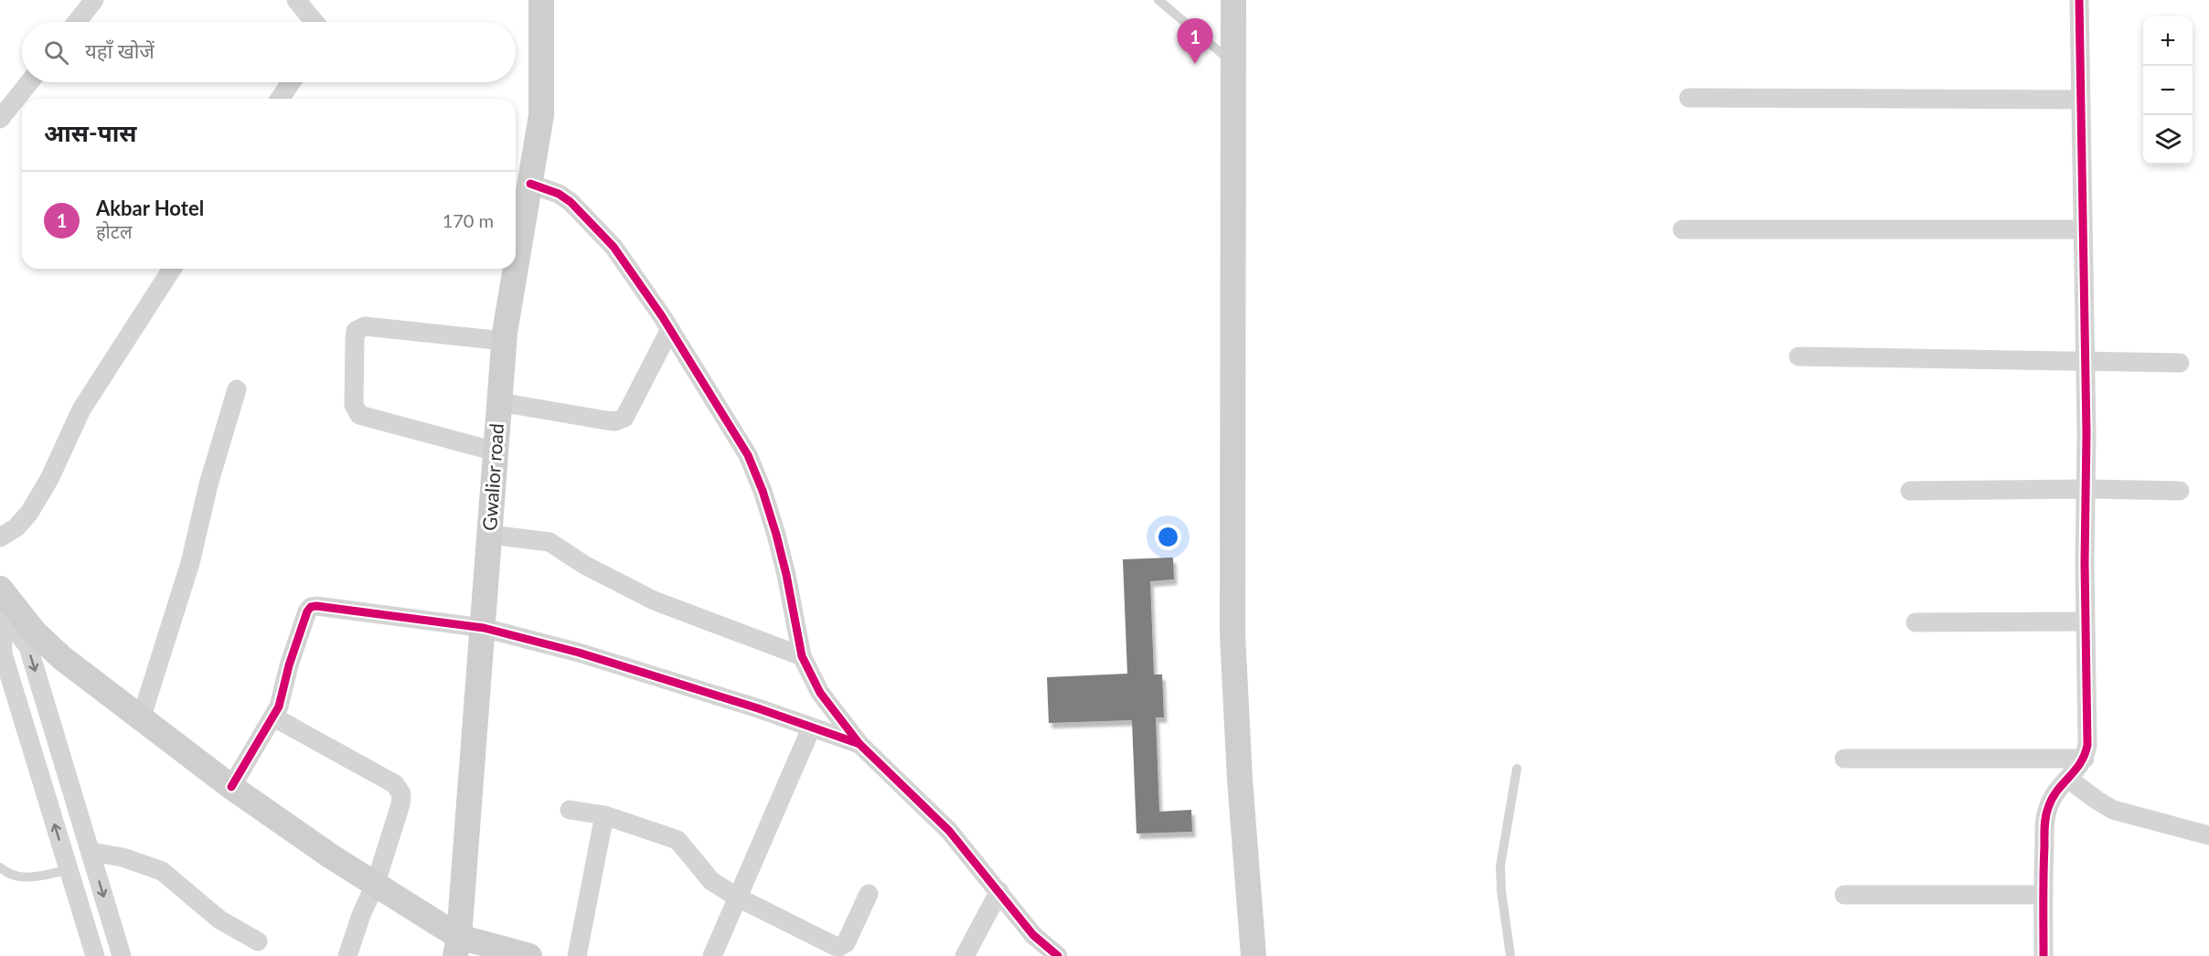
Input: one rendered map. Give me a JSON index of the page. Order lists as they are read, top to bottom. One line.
{"streets":{"main road":["Gwalior road"]},"page":{"map_buttons":["+","−"],"pins":"1","search":"यहाँ खोजें","heading":"आस-पास","list":[{"mark":"1","name":"Akbar Hotel","note":"होटल","value":"170 m"}]}}
